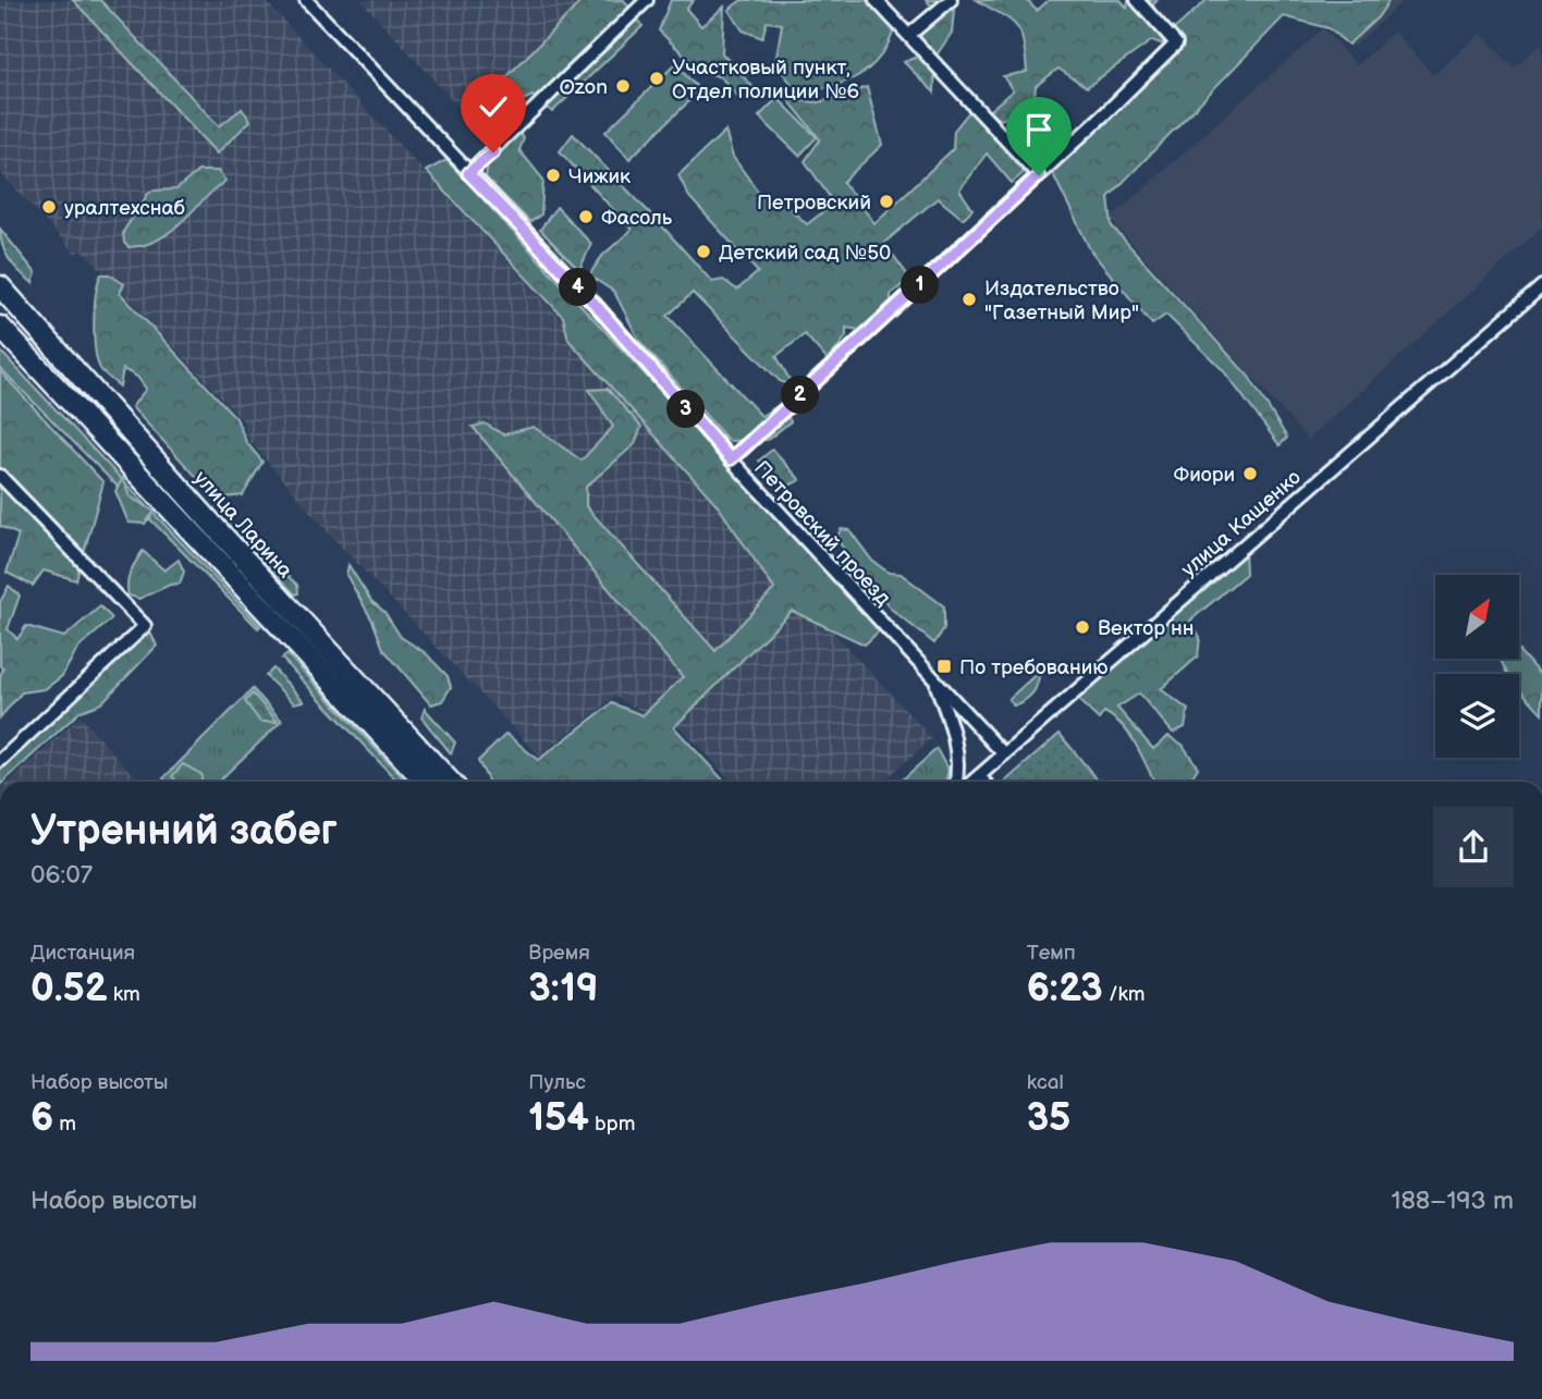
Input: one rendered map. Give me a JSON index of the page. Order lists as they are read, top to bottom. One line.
{"streets":{"main road":["улица Ларина"],"street":["улица Кащенко","Петровский проезд"]},"crossings":[["улица Кащенко","Петровский проезд"]],"places":{"other":["Участковый пункт, Отдел полиции №6","Ozon","Чижик","Петровский","уралтехснаб","Фасоль","Детский сад №50","Издательство \"Газетный Мир\"","Фиори","Вектор нн"],"transit":["По требованию"]},"north":"top right","page":{"pins":["1","4","2","3"],"heading":["Утренний забег","06:07"],"stats":[["Дистанция","0.52 km"],["Время","3:19"],["Темп","6:23 /km"],["Набор высоты","6 m"],["Пульс","154 bpm"],["kcal","35"]],"chart":["Набор высоты","188–193 m"]}}
